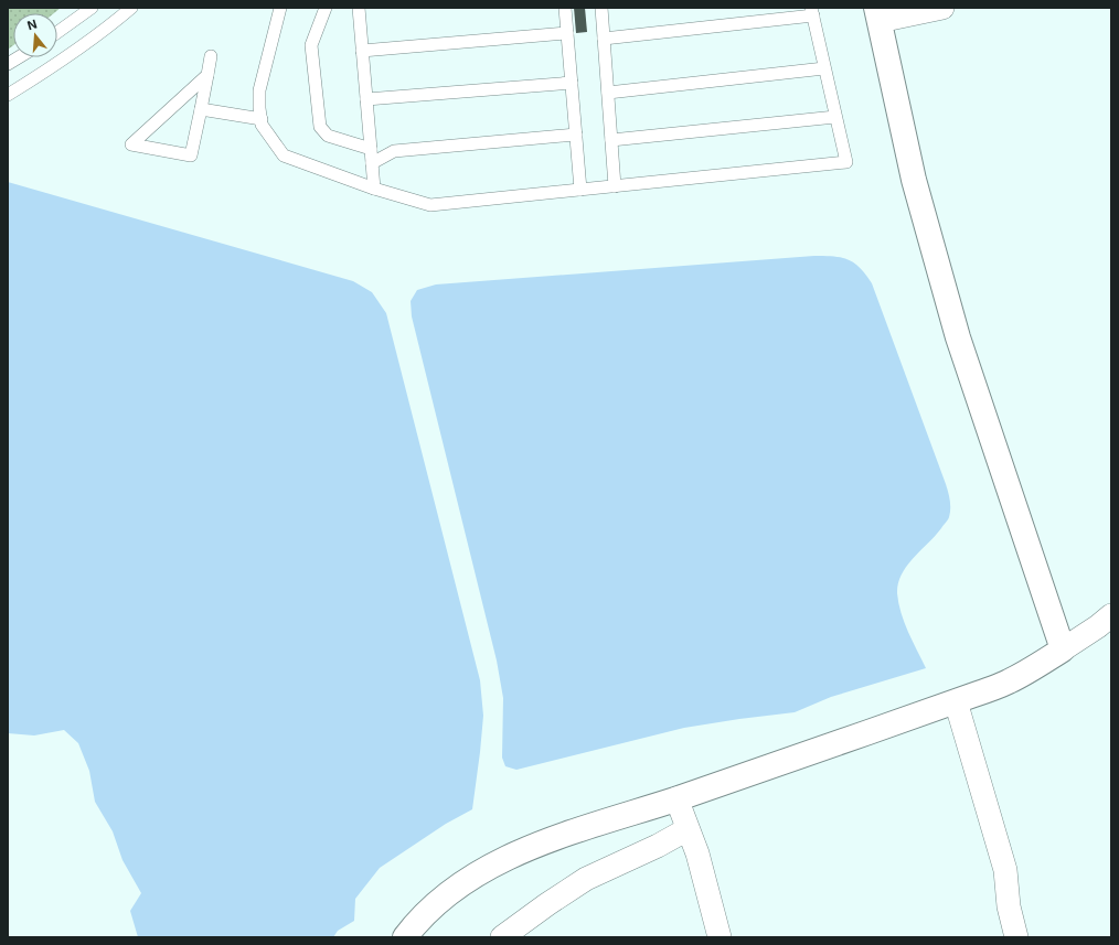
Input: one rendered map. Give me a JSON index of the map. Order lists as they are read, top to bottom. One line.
{"north":"top"}
